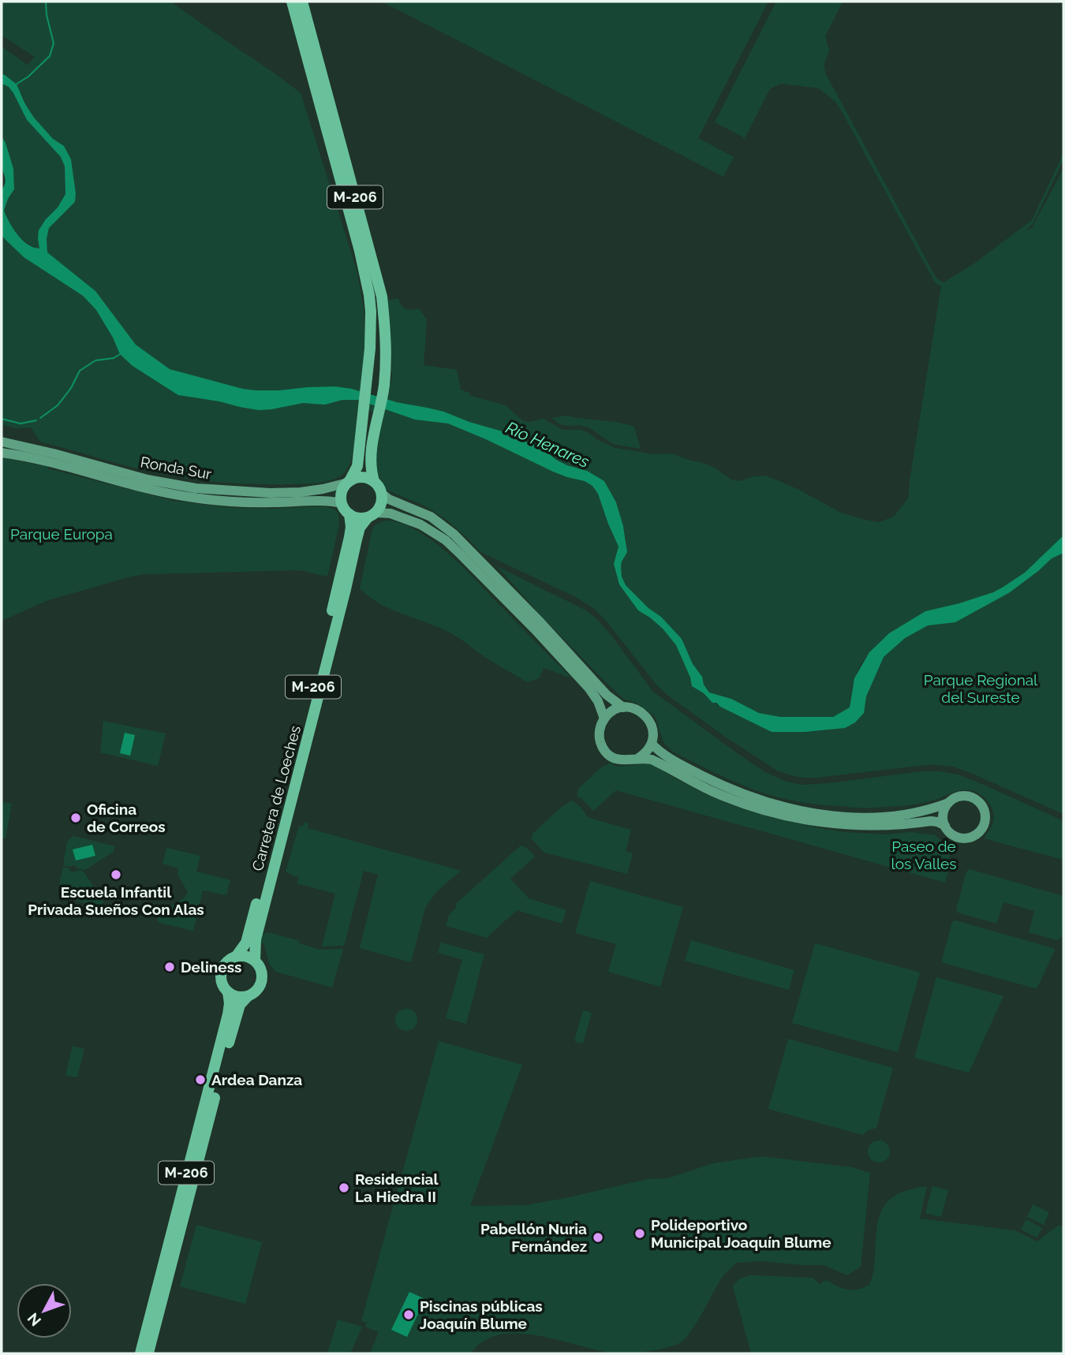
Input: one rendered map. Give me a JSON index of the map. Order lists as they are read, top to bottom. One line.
{"streets":{"main road":["M-206","Ronda Sur","Carretera de Loeches"]},"crossings":[["M-206","Ronda Sur"],["M-206","Carretera de Loeches"],["Ronda Sur","Carretera de Loeches"]],"water":["Río Henares"],"parks":["Parque Europa","Parque Regional del Sureste","Paseo de los Valles"],"places":["Oficina de Correos","Escuela Infantil Privada Sueños Con Alas","Deliness","Ardea Danza","Residencial La Hiedra II","Polideportivo Municipal Joaquín Blume","Pabellón Nuria Fernández","Piscinas públicas Joaquín Blume"],"north":"bottom left"}
